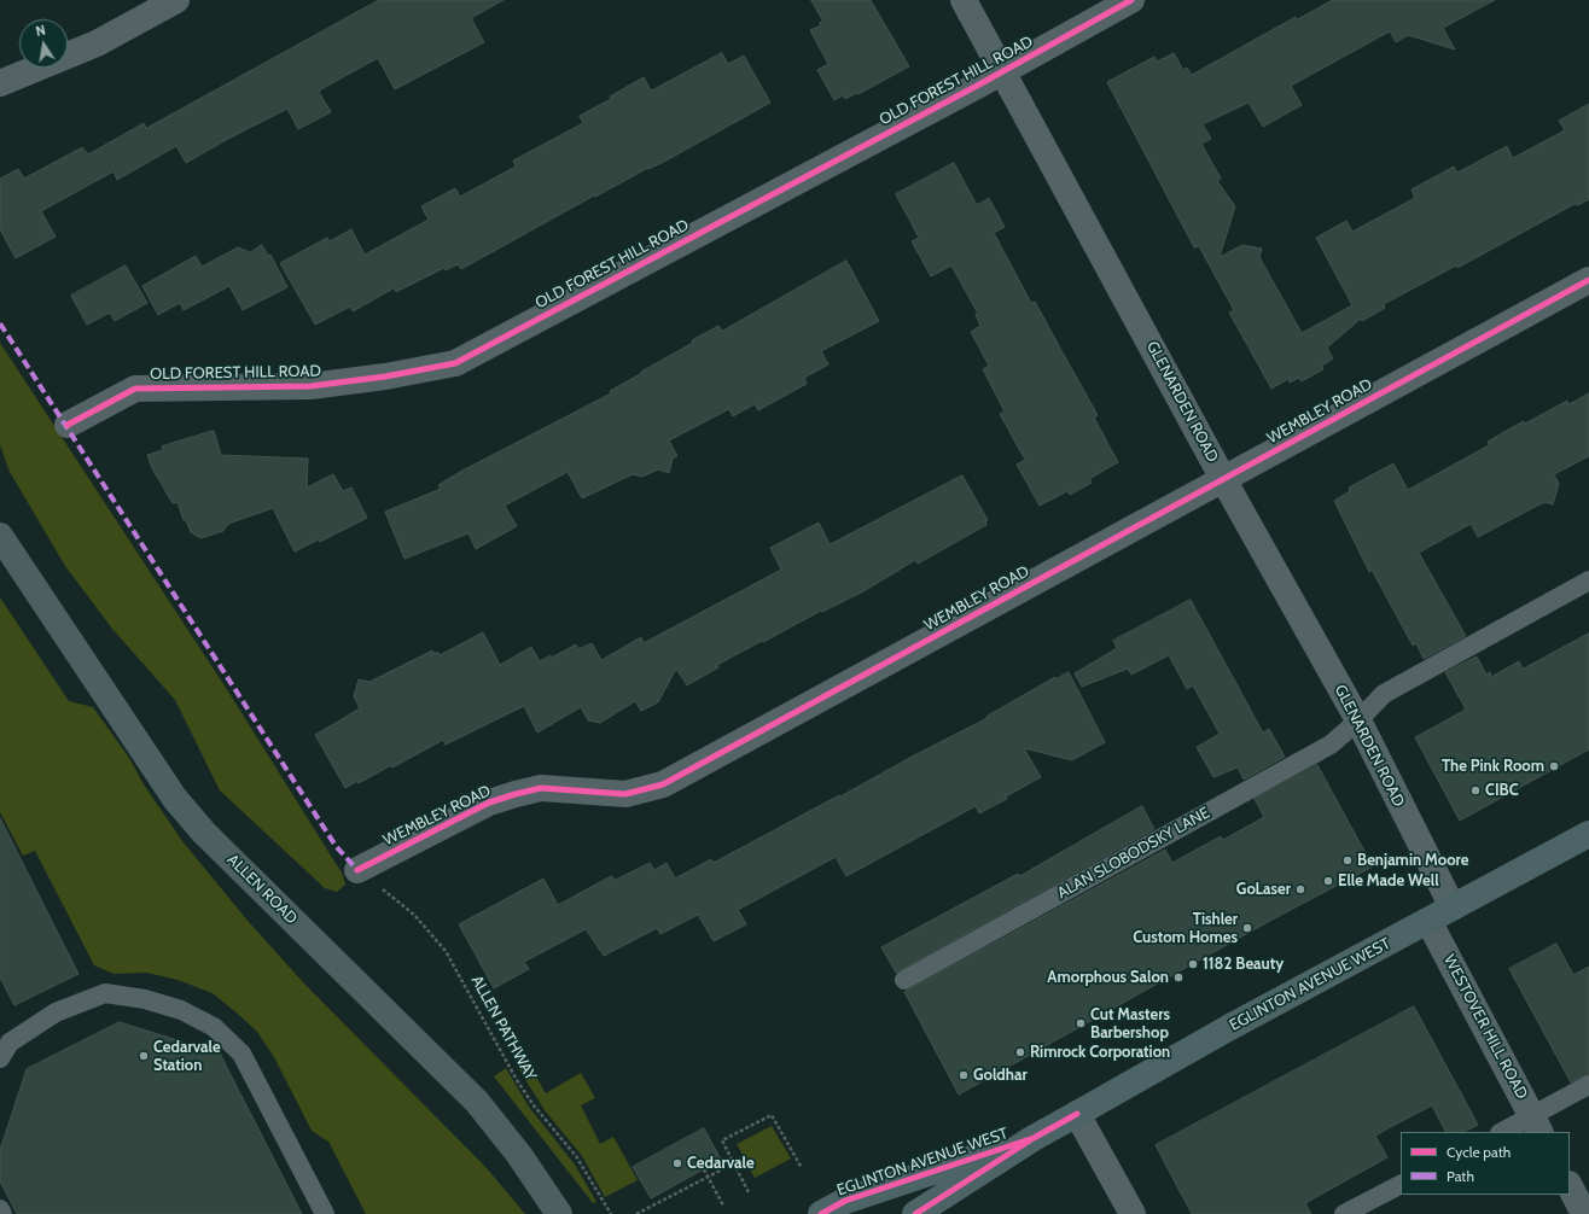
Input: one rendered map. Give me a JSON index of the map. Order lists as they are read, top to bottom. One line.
{"streets":{"highway":["ALLEN ROAD"],"main road":["EGLINTON AVENUE WEST"],"street":["OLD FOREST HILL ROAD","GLENARDEN ROAD","WEMBLEY ROAD","WESTOVER HILL ROAD"],"lane":["ALAN SLOBODSKY LANE"],"path":["ALLEN PATHWAY"]},"crossings":[["OLD FOREST HILL ROAD","GLENARDEN ROAD"],["GLENARDEN ROAD","WEMBLEY ROAD"],["GLENARDEN ROAD","ALAN SLOBODSKY LANE"],["GLENARDEN ROAD","EGLINTON AVENUE WEST"],["WEMBLEY ROAD","ALLEN PATHWAY"],["EGLINTON AVENUE WEST","WESTOVER HILL ROAD"]],"places":["The Pink Room","CIBC","Benjamin Moore","Elle Made Well","GoLaser","Tishler Custom Homes","1182 Beauty","Amorphous Salon","Cut Masters Barbershop","Rimrock Corporation","Cedarvale Station","Goldhar","Cedarvale"],"legend":["Cycle path","Path"],"north":"top"}
